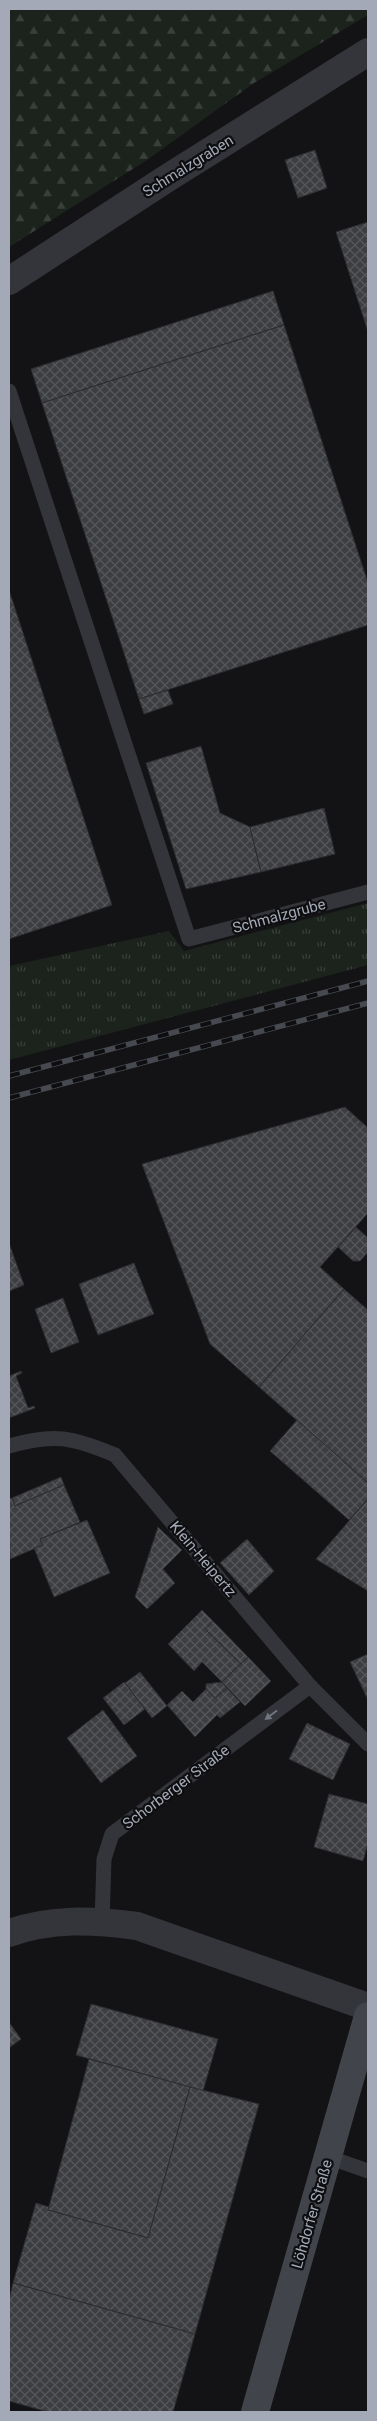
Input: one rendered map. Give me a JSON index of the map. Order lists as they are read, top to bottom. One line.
{"streets":{"main road":["Löhdorfer Straße"],"street":["Schmalzgraben"],"lane":["Schmalzgrube","Klein-Heipertz","Schorberger Straße"]},"crossings":[["Klein-Heipertz","Schorberger Straße"]],"one_way":["Schorberger Straße"]}
